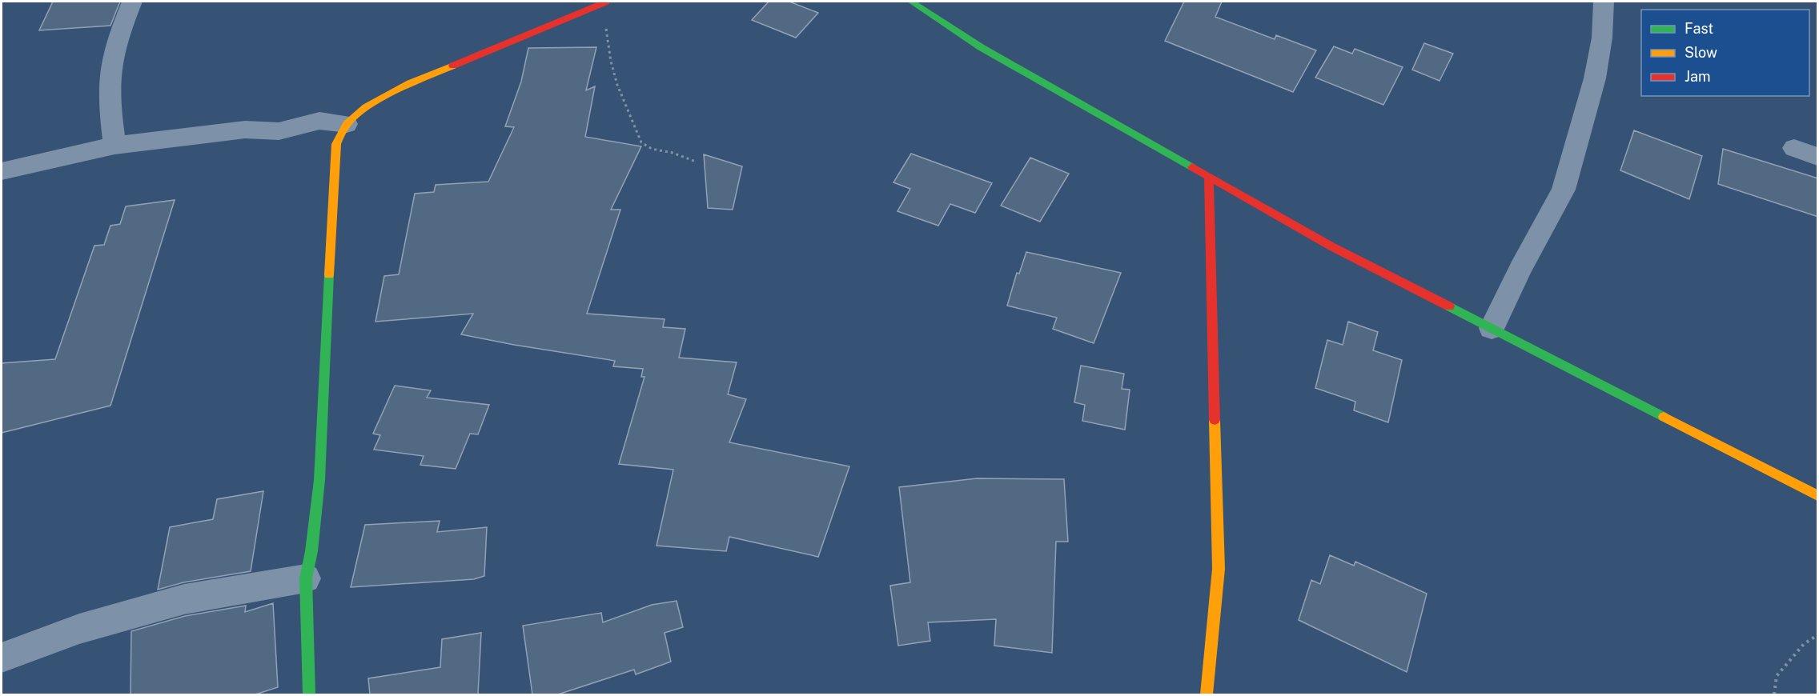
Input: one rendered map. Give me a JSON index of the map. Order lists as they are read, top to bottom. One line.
{"legend":["Fast","Slow","Jam"]}
